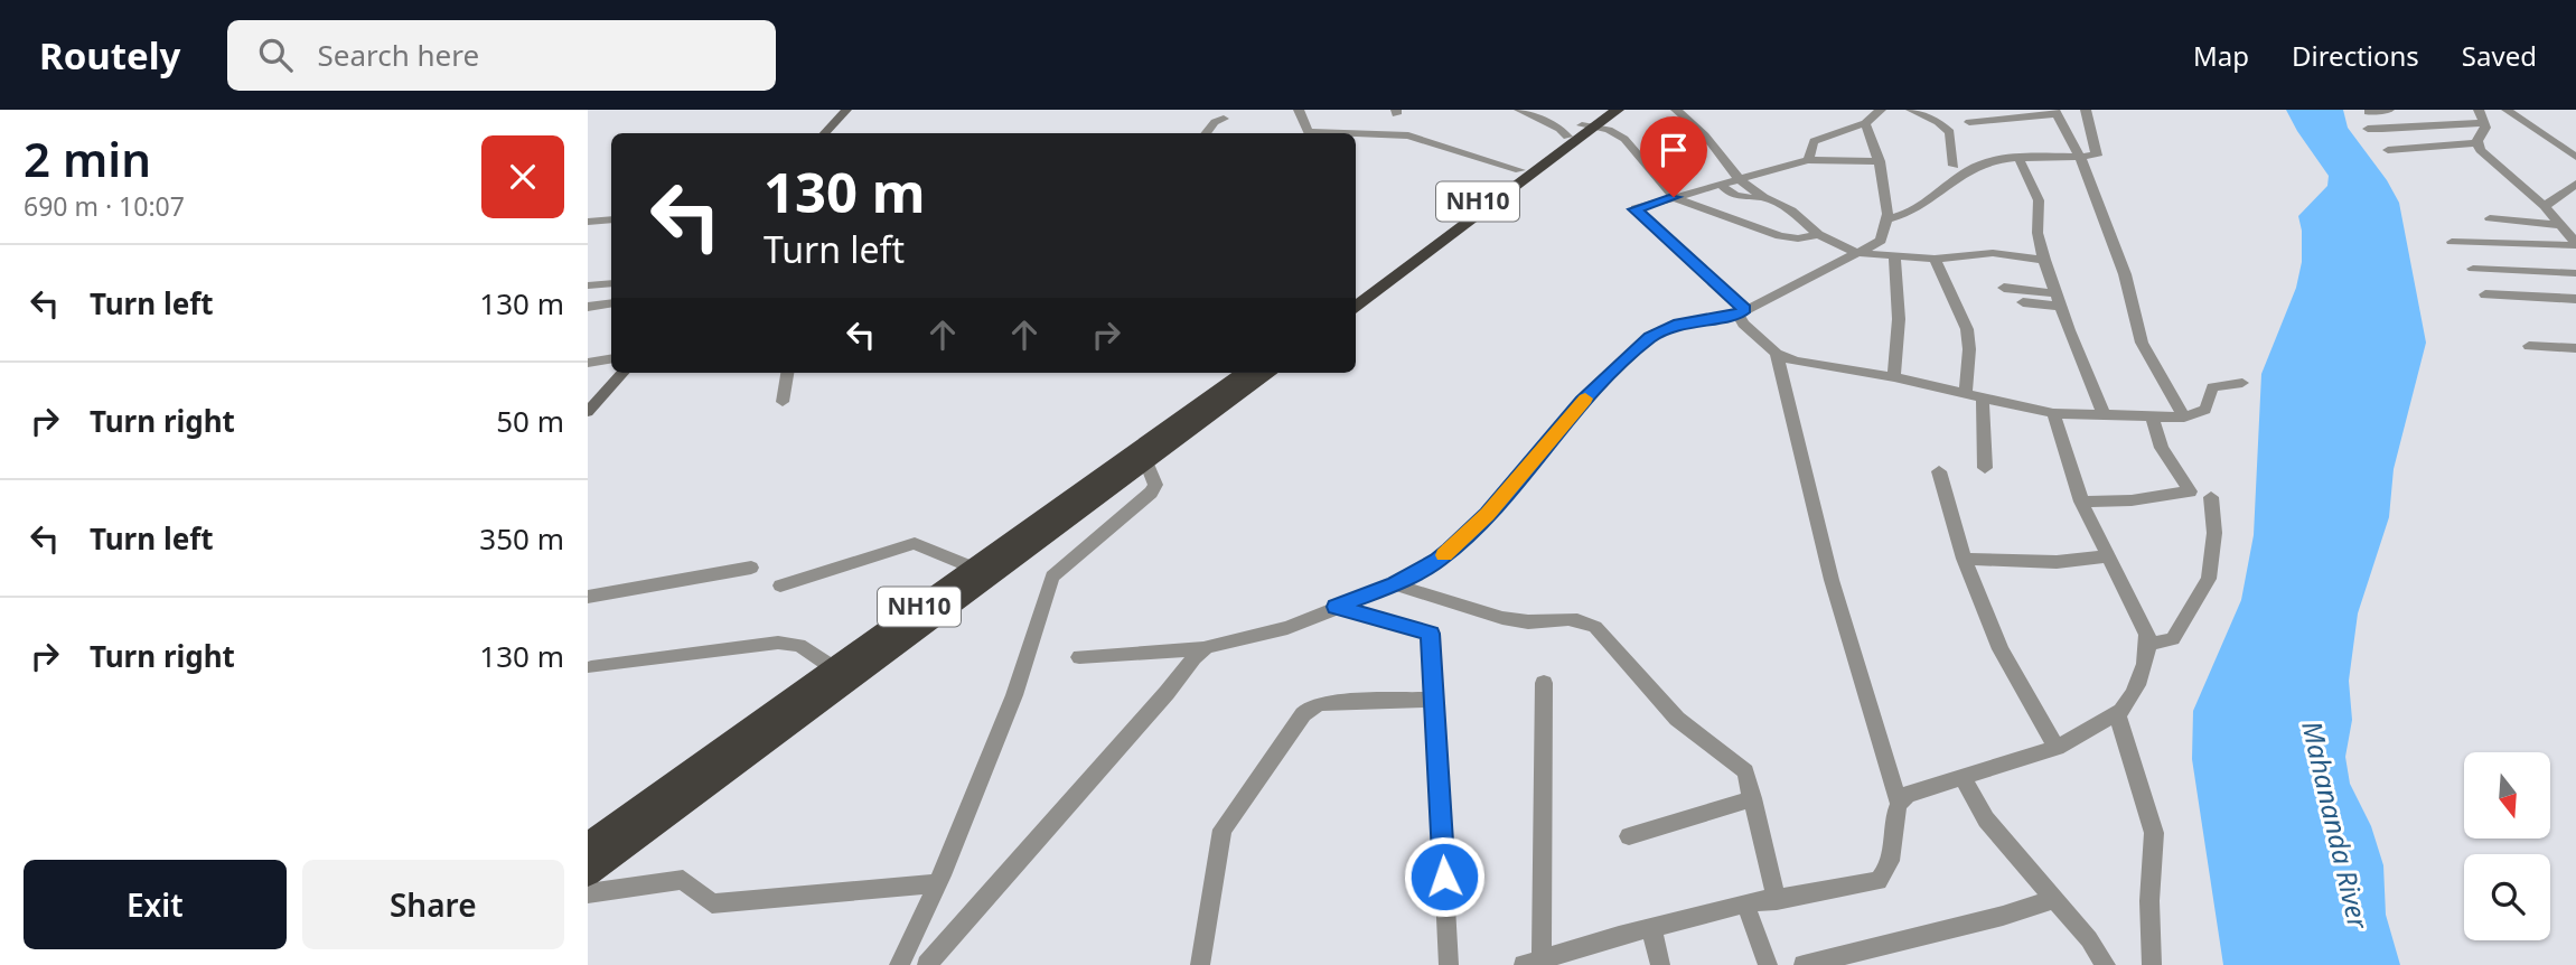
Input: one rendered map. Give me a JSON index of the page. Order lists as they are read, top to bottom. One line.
{"streets":{"highway":["NH10"]},"water":["Mahananda River"],"north":"bottom","page":{"header":"Routely","search":"Search here","nav":["Map","Directions","Saved"],"heading":["2 min","690 m · 10:07"],"turn":["130 m","Turn left"],"list":[{"name":"Turn left","value":"130 m"},{"name":"Turn right","value":"50 m"},{"name":"Turn left","value":"350 m"},{"name":"Turn right","value":"130 m"}],"buttons":["Exit","Share"]}}
